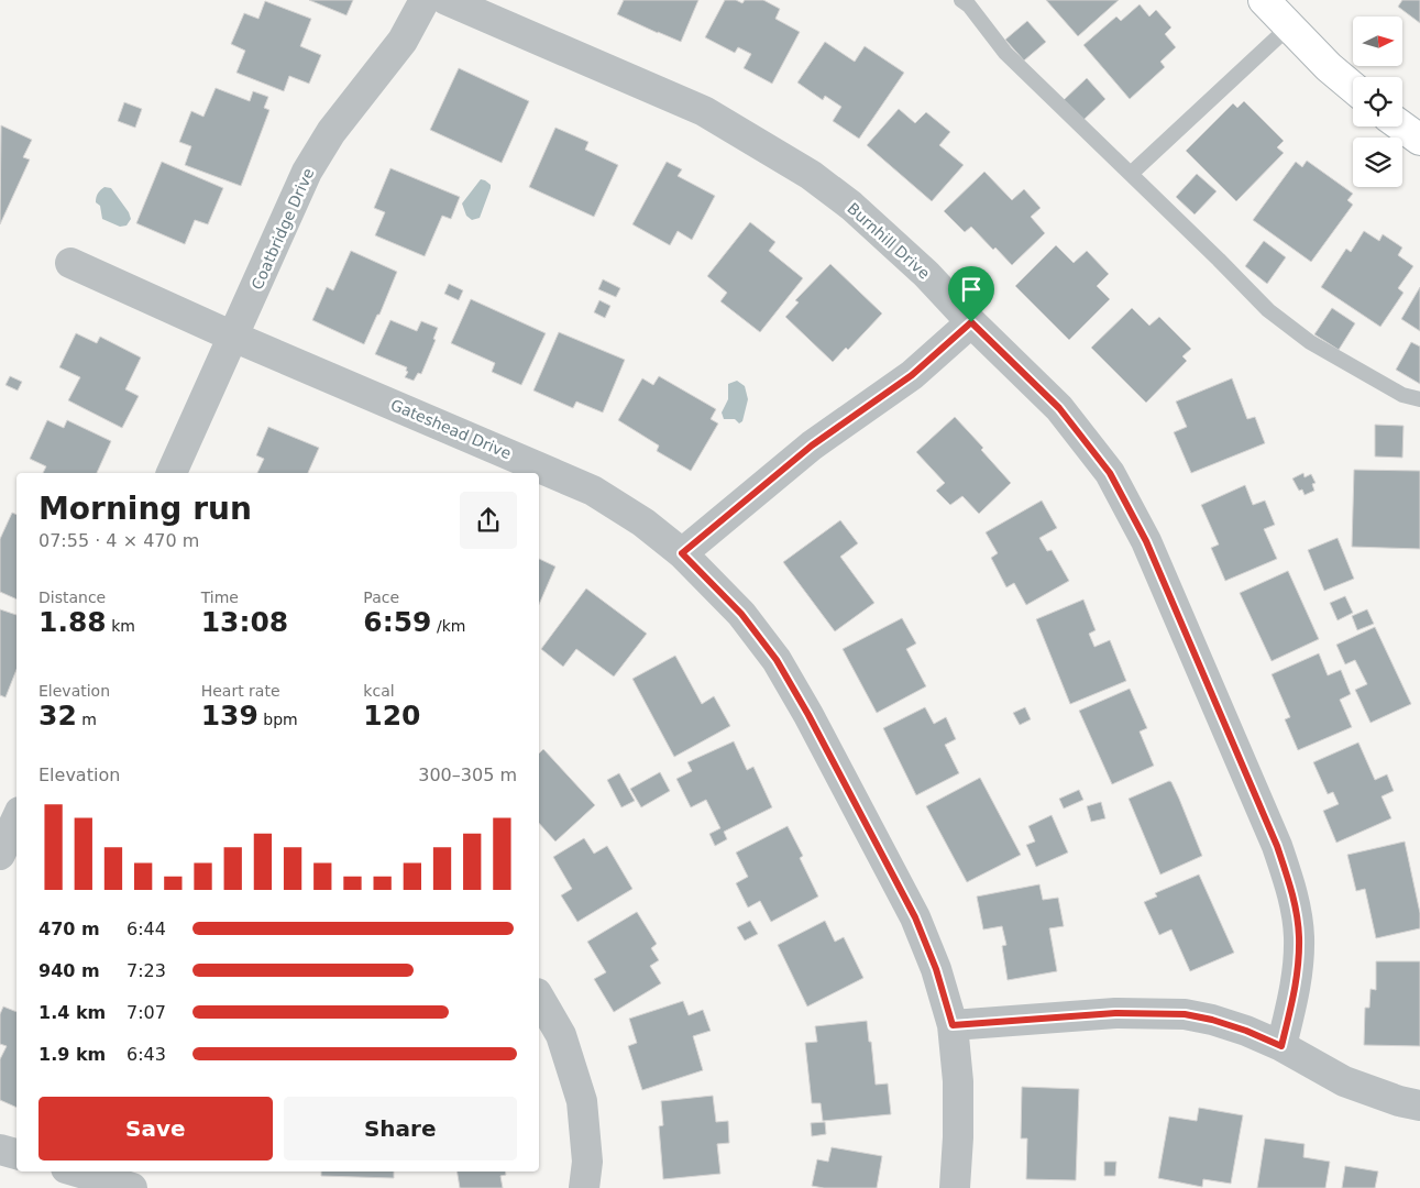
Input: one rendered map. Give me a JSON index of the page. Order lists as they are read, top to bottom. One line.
{"streets":{"street":["Coatbridge Drive","Burnhill Drive","Gateshead Drive"]},"crossings":[["Coatbridge Drive","Gateshead Drive"]],"north":"right","page":{"heading":["Morning run","07:55 · 4 × 470 m"],"stats":[["Distance","1.88 km"],["Time","13:08"],["Pace","6:59 /km"],["Elevation","32 m"],["Heart rate","139 bpm"],["kcal","120"]],"chart":["Elevation","300–305 m"],"list":[{"name":"470 m","note":"6:44"},{"name":"940 m","note":"7:23"},{"name":"1.4 km","note":"7:07"},{"name":"1.9 km","note":"6:43"}],"buttons":["Save","Share"]}}
